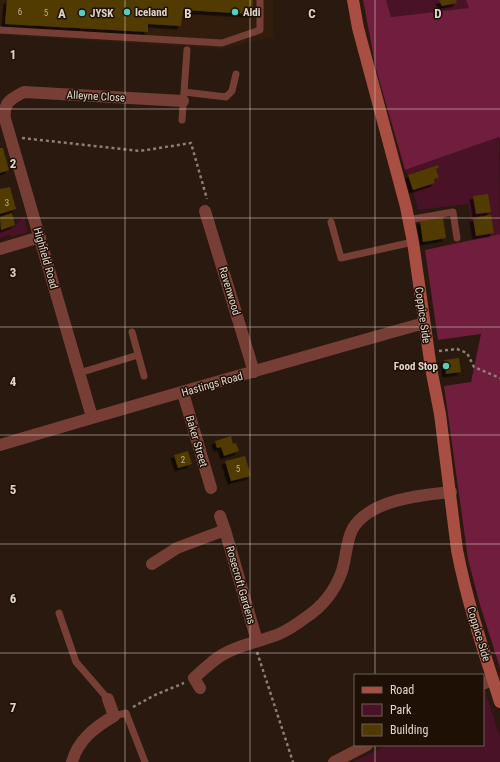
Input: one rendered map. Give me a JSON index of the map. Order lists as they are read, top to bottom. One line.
{"streets":{"street":["Alleyne Close","Highfield Road","Ravenwood","Coppice Side","Hastings Road","Baker Street","Rosecroft Gardens"]},"crossings":[["Alleyne Close","Highfield Road"],["Highfield Road","Hastings Road"],["Ravenwood","Hastings Road"],["Coppice Side","Hastings Road"],["Hastings Road","Baker Street"]],"places":["Iceland","Aldi","JYSK","Food Stop"],"house_numbers":["6","5","3","2","5"],"legend":["Road","Park","Building"],"grid":{"columns":["A","B","C","D"],"rows":["1","2","3","4","5","6","7"]}}
